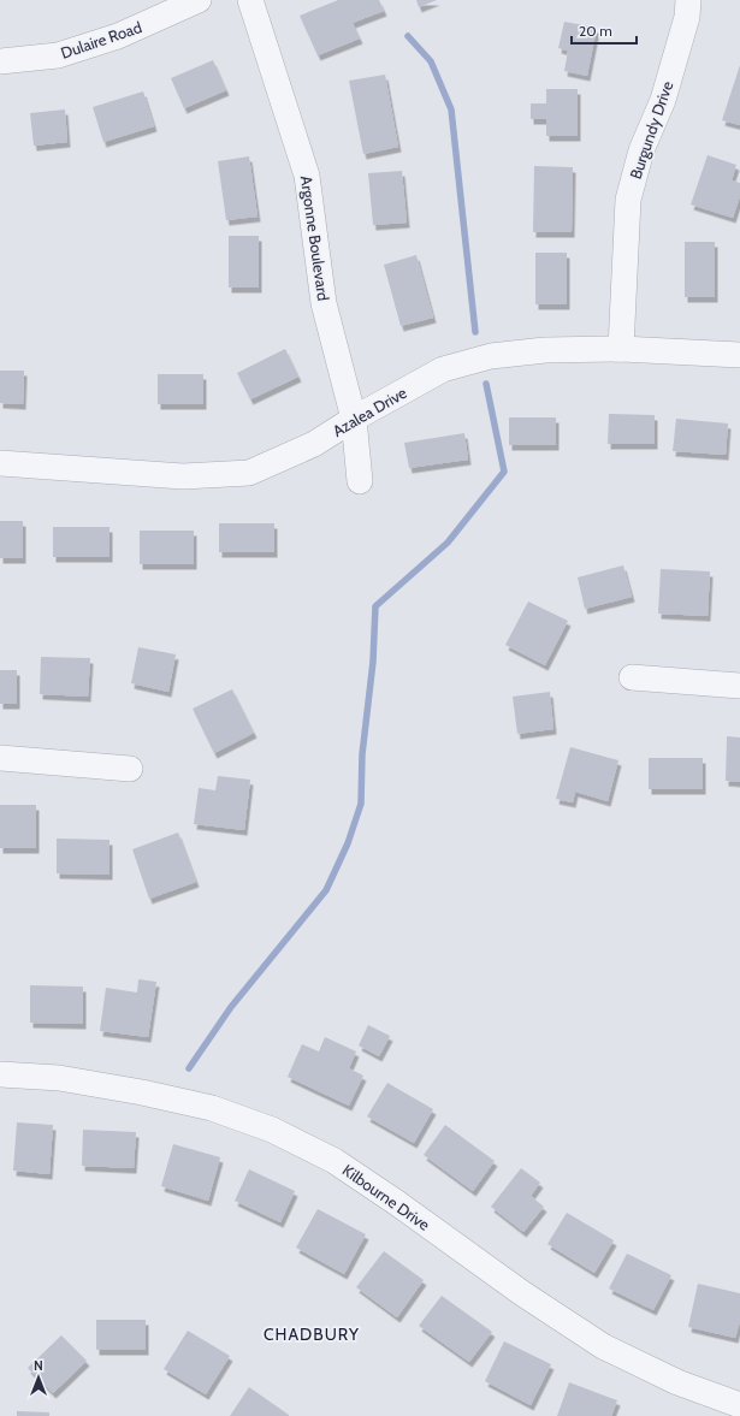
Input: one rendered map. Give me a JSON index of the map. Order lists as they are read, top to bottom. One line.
{"streets":{"street":["Dulaire Road","Burgundy Drive","Argonne Boulevard","Azalea Drive","Kilbourne Drive"]},"crossings":[["Burgundy Drive","Azalea Drive"],["Argonne Boulevard","Azalea Drive"]],"districts":["CHADBURY"],"scale_bar":"20 m","north":"top"}
